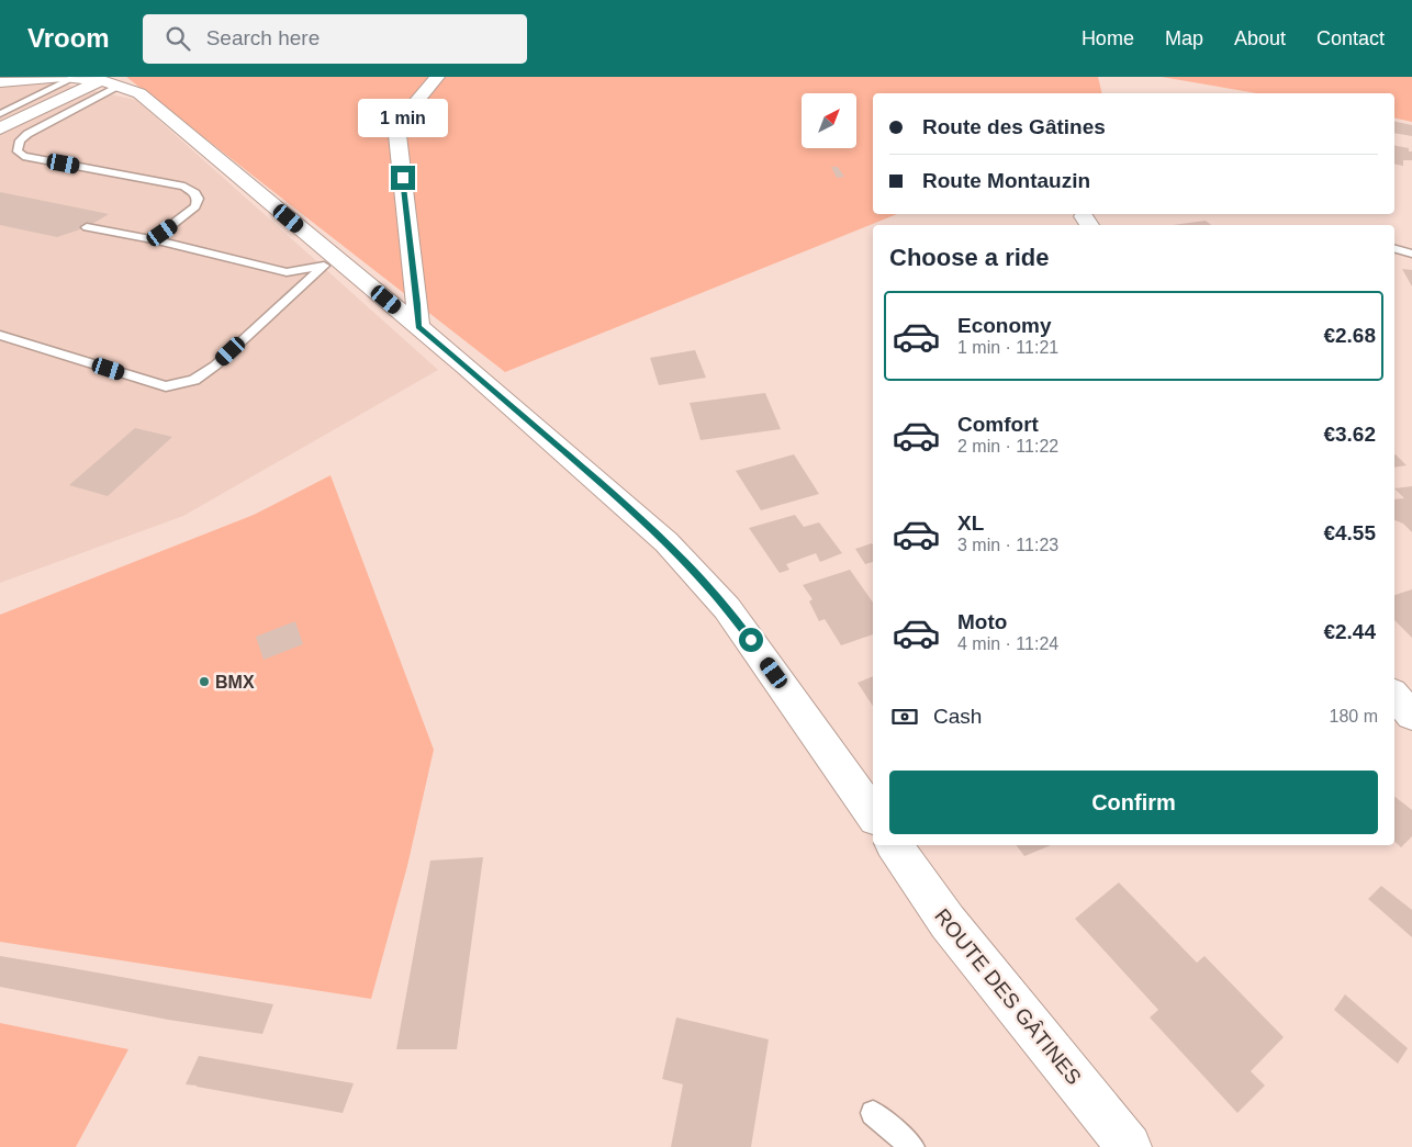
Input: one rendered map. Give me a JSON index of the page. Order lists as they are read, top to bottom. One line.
{"streets":{"street":["ROUTE DES GÂTINES"]},"places":["BMX"],"north":"top right","page":{"header":"Vroom","search":"Search here","nav":["Home","Map","About","Contact"],"banner":["Route des Gâtines","Route Montauzin"],"bubble":"1 min","heading":"Choose a ride","list":[{"name":"Economy","note":"1 min · 11:21","value":"€2.68"},{"name":"Comfort","note":"2 min · 11:22","value":"€3.62"},{"name":"XL","note":"3 min · 11:23","value":"€4.55"},{"name":"Moto","note":"4 min · 11:24","value":"€2.44"}],"pay":["Cash","180 m"],"buttons":"Confirm"}}
